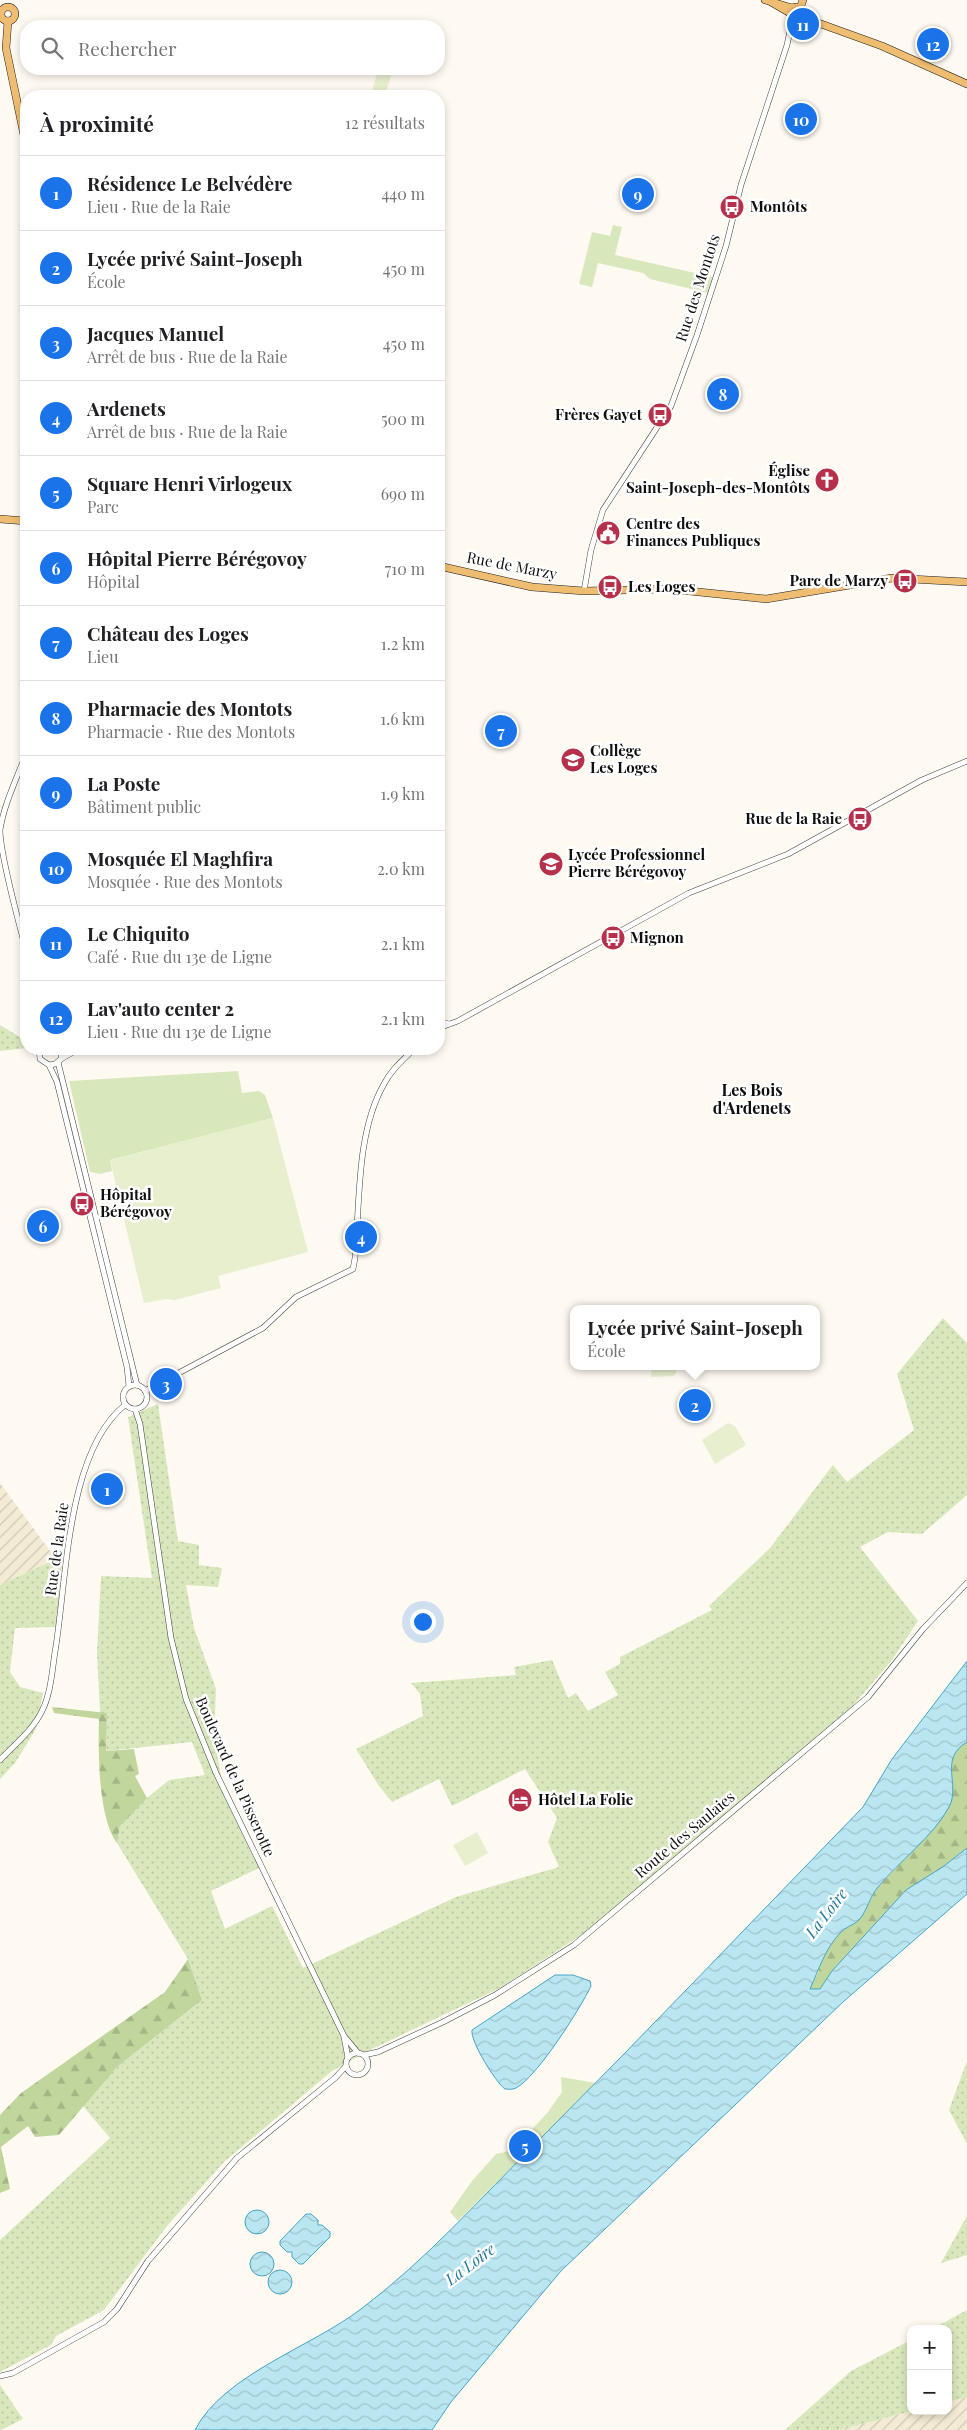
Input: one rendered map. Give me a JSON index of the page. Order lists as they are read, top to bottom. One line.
{"streets":{"main road":["Rue de Marzy"],"street":["Rue des Montots","Rue de la Raie","Boulevard de la Pisserotte","Route des Saulaies"]},"crossings":[["Rue des Montots","Rue de Marzy"],["Rue de la Raie","Boulevard de la Pisserotte"]],"districts":["Les Bois d'Ardenets"],"water":["La Loire"],"places":{"bus stop":["Montôts","Frères Gayet","Parc de Marzy","Les Loges","Rue de la Raie","Mignon","Hôpital Bérégovoy"],"church":["Église Saint-Joseph-des-Montôts"],"public building":["Centre des Finances Publiques"],"school or university":["Collège Les Loges","Lycée Professionnel Pierre Bérégovoy"],"hotel":["Hôtel La Folie"]},"page":{"pins":["11","12","10","9","8","7","6","4","3","2","1","5"],"search":"Rechercher","heading":["À proximité","12 résultats"],"list":[{"mark":"1","name":"Résidence Le Belvédère","note":"Lieu · Rue de la Raie","value":"440 m"},{"mark":"2","name":"Lycée privé Saint-Joseph","note":"École","value":"450 m"},{"mark":"3","name":"Jacques Manuel","note":"Arrêt de bus · Rue de la Raie","value":"450 m"},{"mark":"4","name":"Ardenets","note":"Arrêt de bus · Rue de la Raie","value":"500 m"},{"mark":"5","name":"Square Henri Virlogeux","note":"Parc","value":"690 m"},{"mark":"6","name":"Hôpital Pierre Bérégovoy","note":"Hôpital","value":"710 m"},{"mark":"7","name":"Château des Loges","note":"Lieu","value":"1.2 km"},{"mark":"8","name":"Pharmacie des Montots","note":"Pharmacie · Rue des Montots","value":"1.6 km"},{"mark":"9","name":"La Poste","note":"Bâtiment public","value":"1.9 km"},{"mark":"10","name":"Mosquée El Maghfira","note":"Mosquée · Rue des Montots","value":"2.0 km"},{"mark":"11","name":"Le Chiquito","note":"Café · Rue du 13e de Ligne","value":"2.1 km"},{"mark":"12","name":"Lav'auto center 2","note":"Lieu · Rue du 13e de Ligne","value":"2.1 km"}],"popup":["Lycée privé Saint-Joseph","École"],"map_buttons":["+","−"]}}
